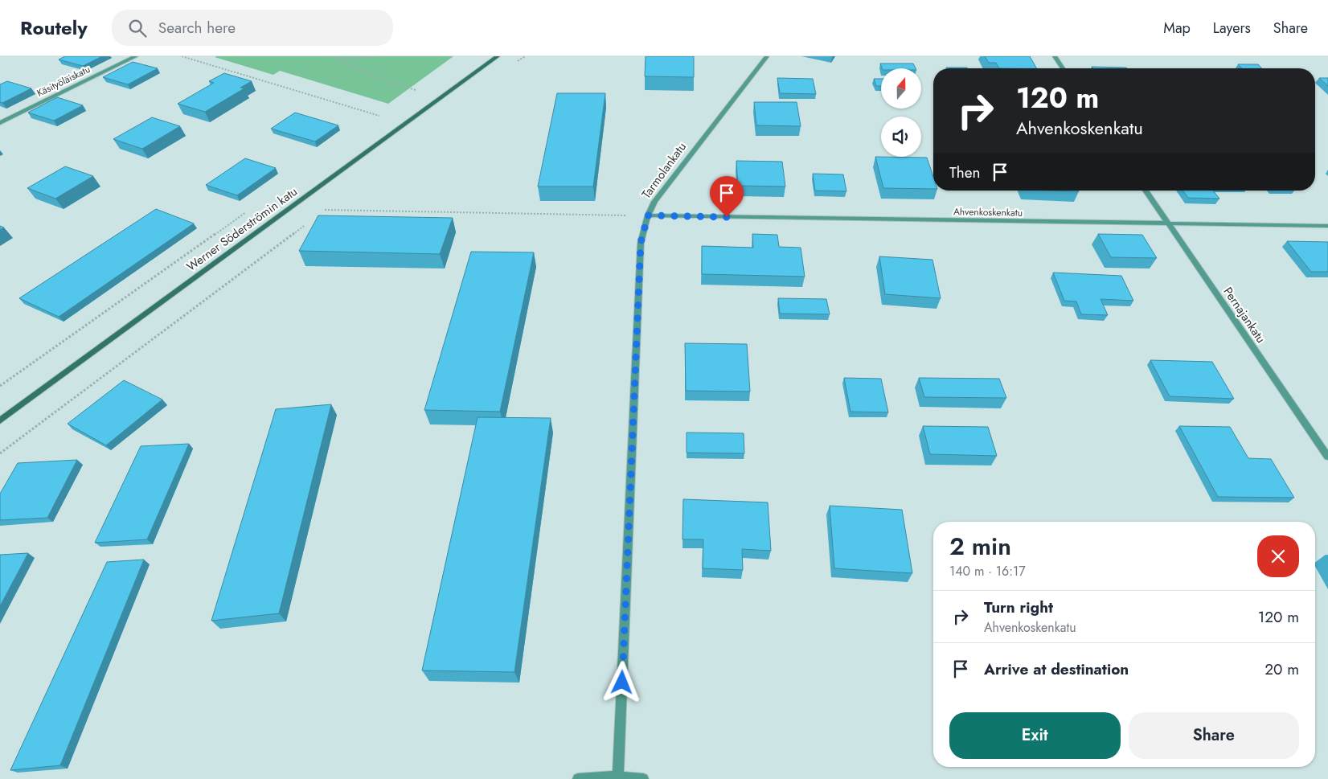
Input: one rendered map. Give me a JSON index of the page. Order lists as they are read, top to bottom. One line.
{"streets":{"street":["Käsityöläiskatu","Tarmolankatu","Ahvenkoskenkatu","Werner Söderströmin katu","Pernajankatu"]},"crossings":[["Tarmolankatu","Ahvenkoskenkatu"],["Ahvenkoskenkatu","Pernajankatu"]],"north":"top","page":{"header":"Routely","search":"Search here","nav":["Map","Layers","Share"],"turn":["120 m","Ahvenkoskenkatu"],"then":"Then","heading":["2 min","140 m · 16:17"],"list":[{"name":"Turn right","note":"Ahvenkoskenkatu","value":"120 m"},{"name":"Arrive at destination","value":"20 m"}],"buttons":["Exit","Share"]}}
